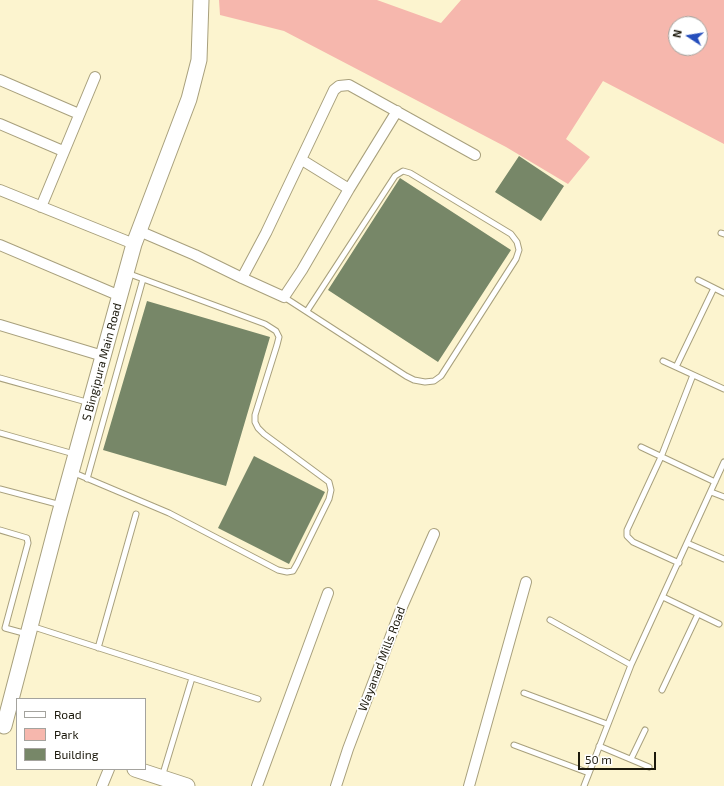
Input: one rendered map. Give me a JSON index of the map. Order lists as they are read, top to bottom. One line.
{"streets":{"street":["S Bingipura Main Road","Wayanad Mills Road"]},"legend":["Road","Park","Building"],"scale_bar":"50 m","north":"left"}
